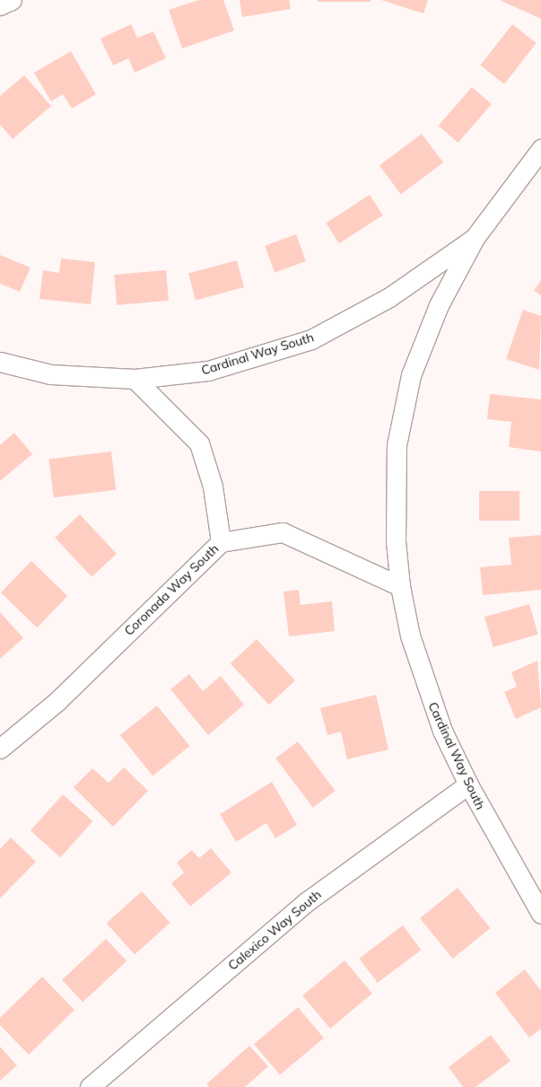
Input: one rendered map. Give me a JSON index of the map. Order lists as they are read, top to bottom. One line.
{"streets":{"street":["Cardinal Way South","Coronada Way South","Calexico Way South"]},"crossings":[["Cardinal Way South","Coronada Way South"],["Cardinal Way South","Calexico Way South"]]}
